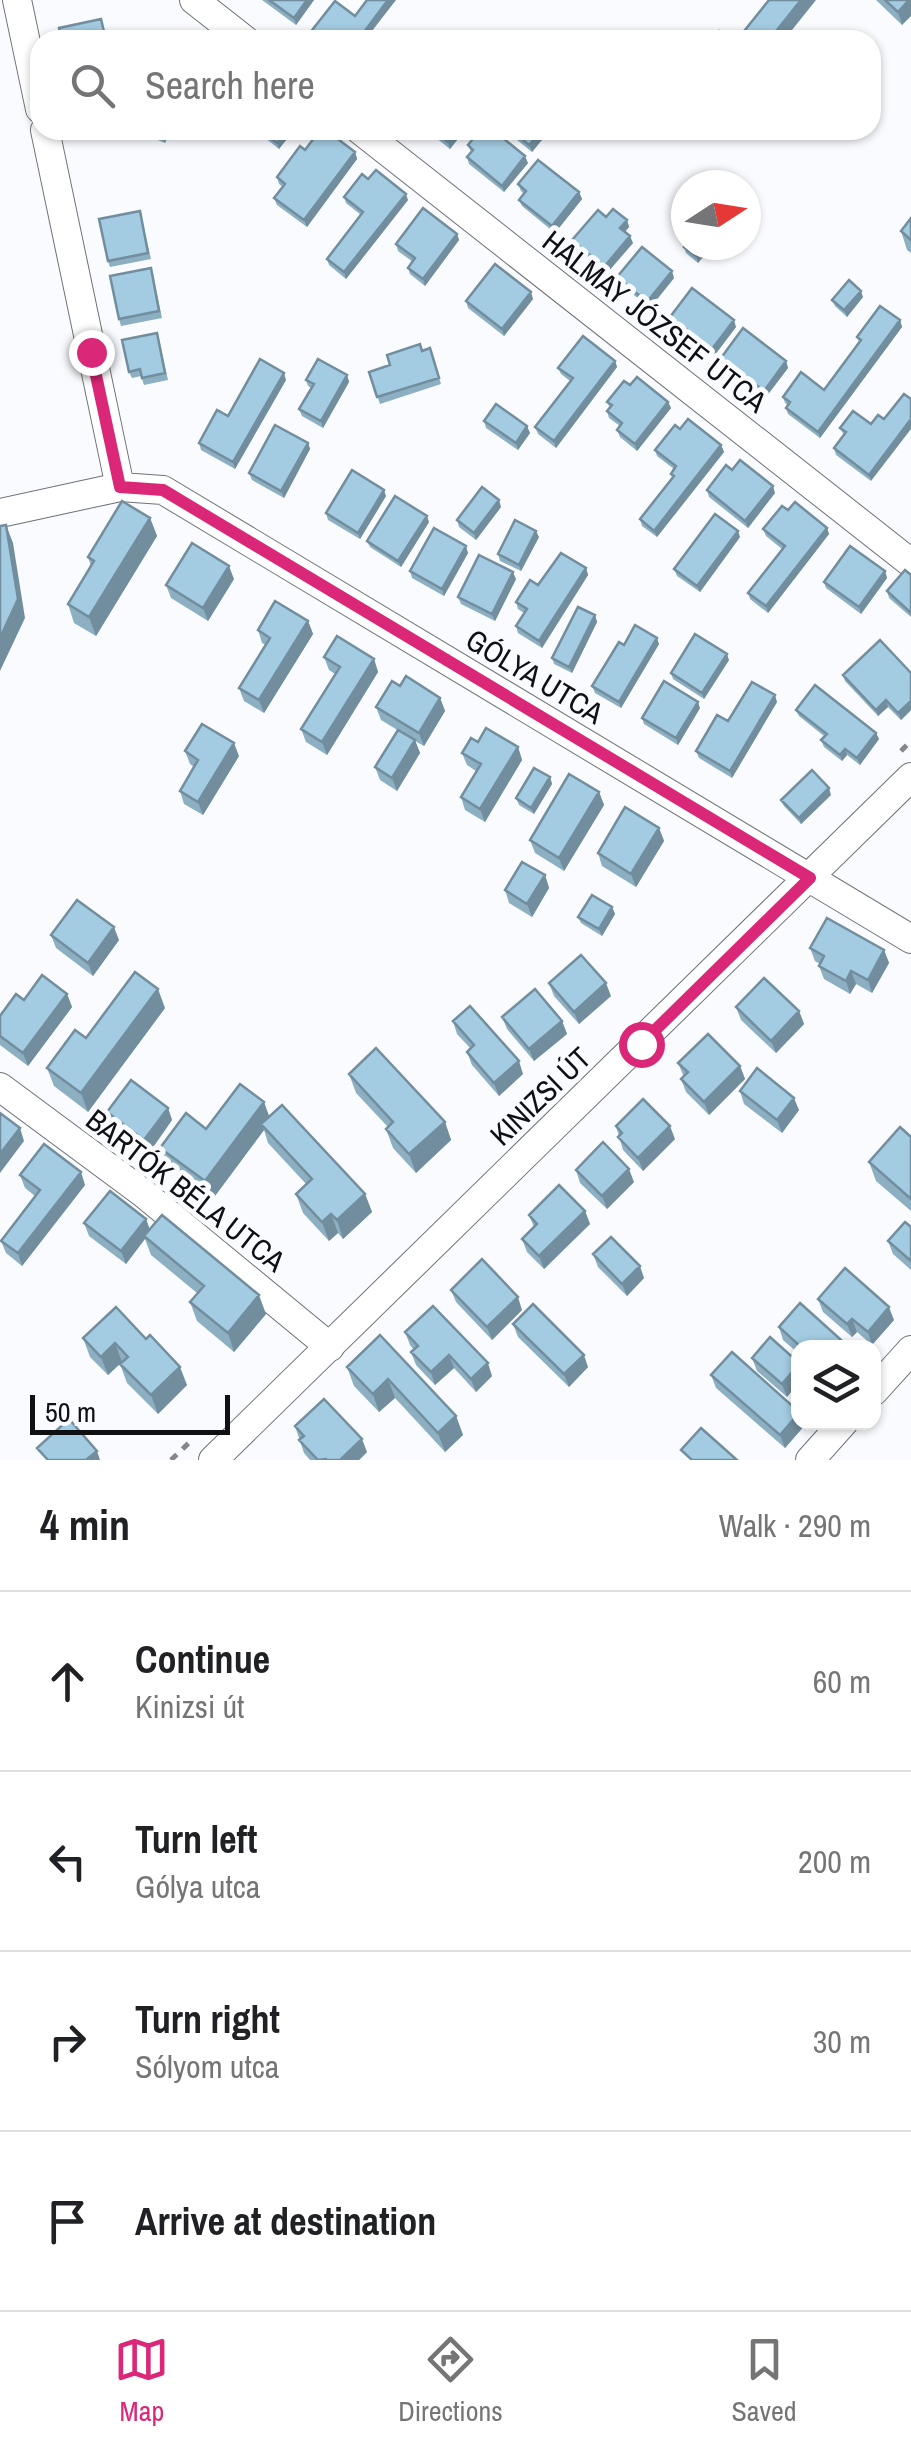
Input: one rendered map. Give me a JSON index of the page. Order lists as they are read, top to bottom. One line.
{"streets":{"street":["HALMAY JÓZSEF UTCA","GÓLYA UTCA","KINIZSI ÚT","BARTÓK BÉLA UTCA"]},"crossings":[["GÓLYA UTCA","KINIZSI ÚT"],["KINIZSI ÚT","BARTÓK BÉLA UTCA"]],"scale_bar":"50 m","north":"right","page":{"search":"Search here","scale":"50 m","heading":["4 min","Walk · 290 m"],"list":[["Continue","Kinizsi út","60 m"],["Turn left","Gólya utca","200 m"],["Turn right","Sólyom utca","30 m"],"Arrive at destination"],"nav":["Map","Directions","Saved"]}}
